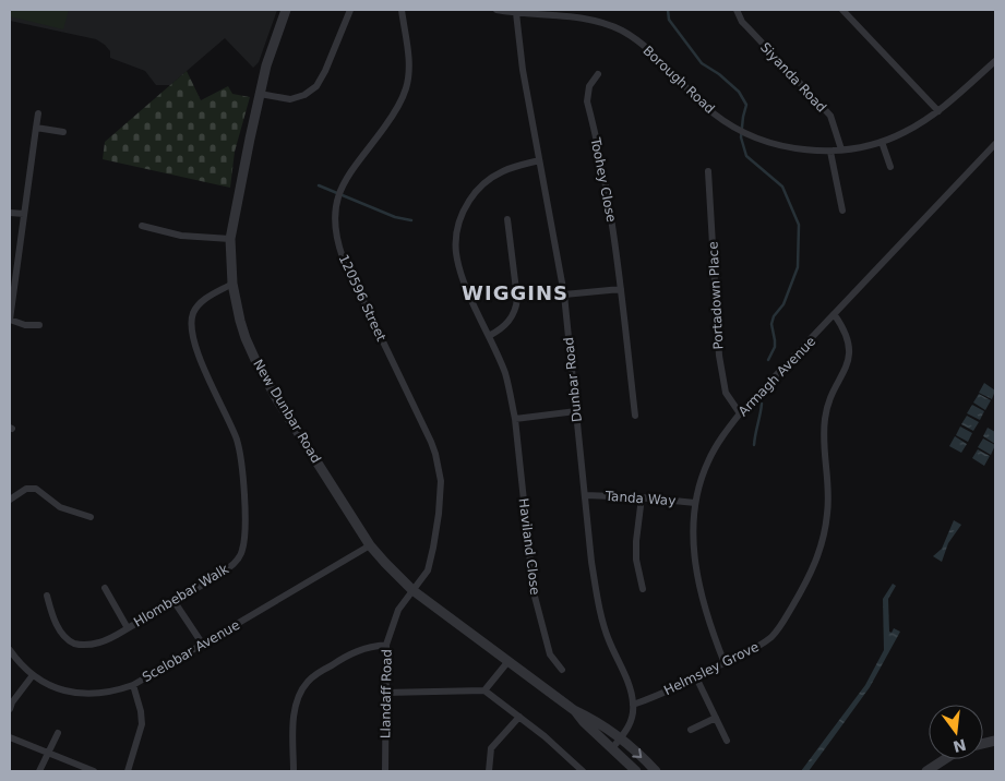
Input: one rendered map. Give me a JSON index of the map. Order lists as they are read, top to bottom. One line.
{"streets":{"street":["Siyanda Road","Borough Road","Toohey Close","Portadown Place","120596 Street","Armagh Avenue","Dunbar Road","New Dunbar Road","Tanda Way","Haviland Close","Hlombebar Walk","Scelobar Avenue","Helmsley Grove","Llandaff Road"]},"crossings":[["Siyanda Road","Borough Road"],["Borough Road","Dunbar Road"],["Portadown Place","Armagh Avenue"],["120596 Street","New Dunbar Road"],["120596 Street","Llandaff Road"],["Armagh Avenue","Tanda Way"],["Armagh Avenue","Helmsley Grove"],["Dunbar Road","Tanda Way"],["Dunbar Road","Haviland Close"],["Dunbar Road","Helmsley Grove"],["New Dunbar Road","Hlombebar Walk"],["New Dunbar Road","Scelobar Avenue"],["New Dunbar Road","Llandaff Road"]],"districts":["WIGGINS"],"north":"bottom"}
